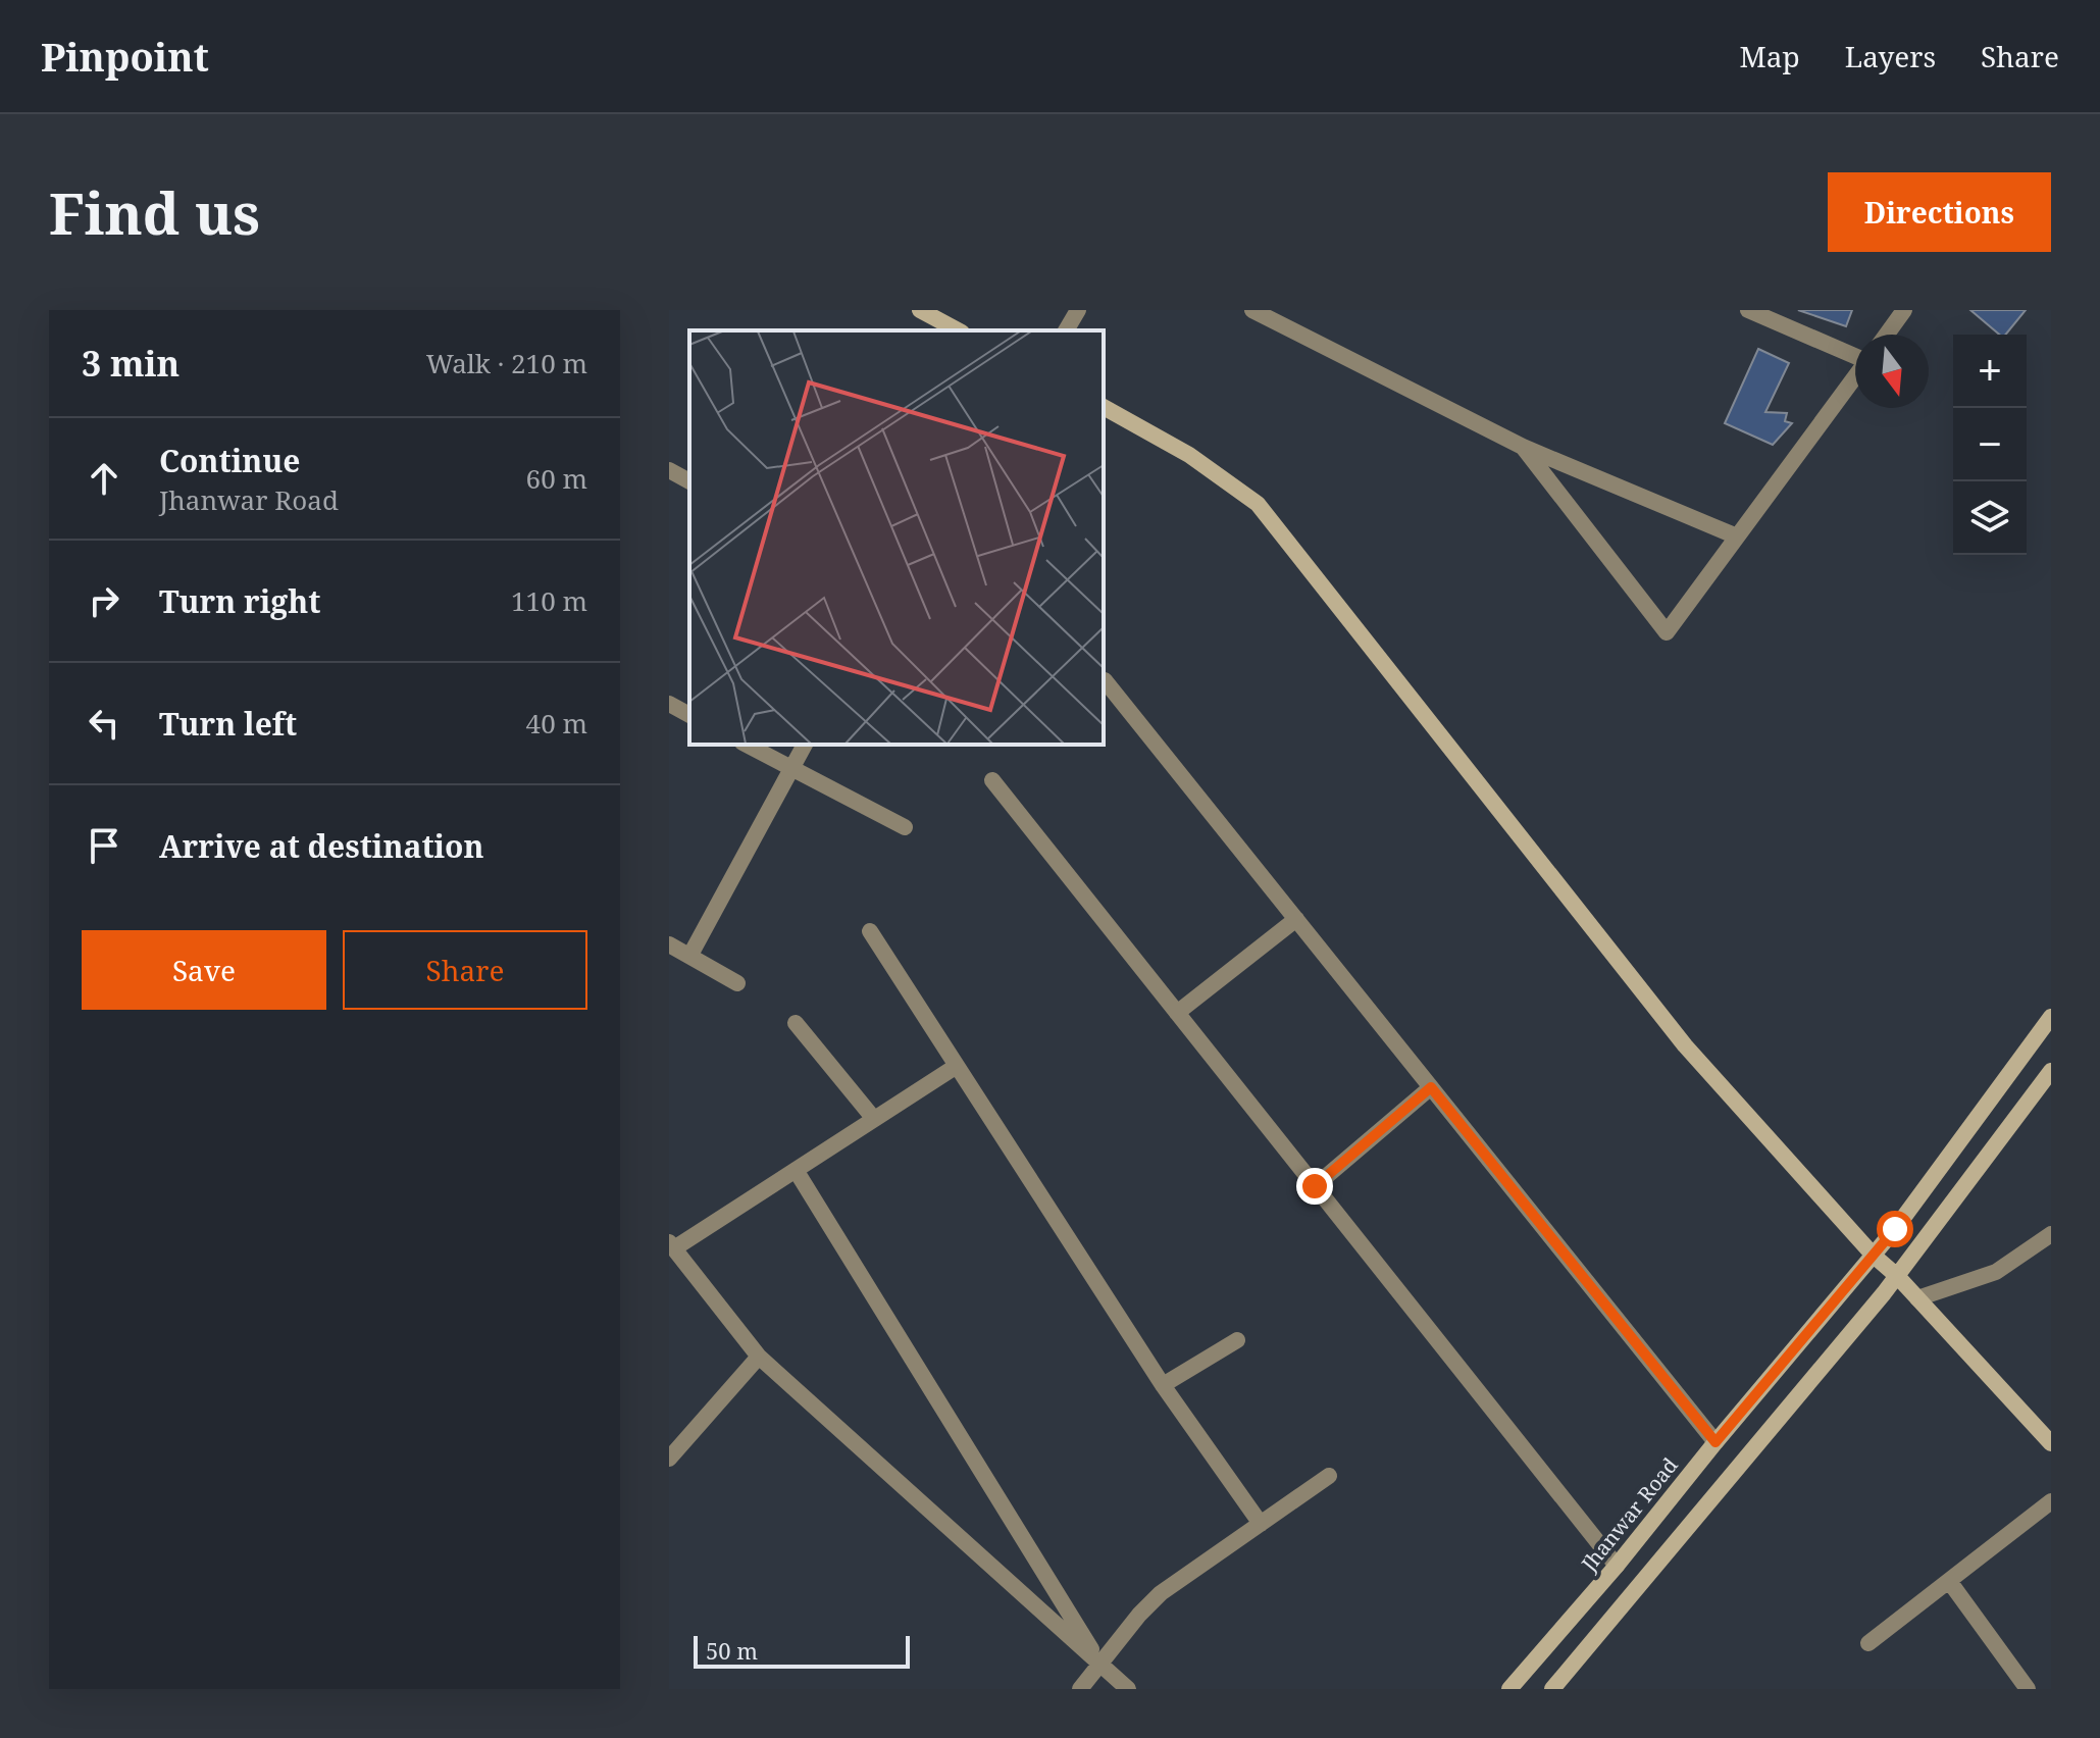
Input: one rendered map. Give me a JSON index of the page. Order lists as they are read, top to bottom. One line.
{"streets":{"street":["Jhanwar Road"]},"scale_bar":"50 m","north":"bottom","page":{"header":"Pinpoint","nav":["Map","Layers","Share"],"buttons":["Directions",["Save","Share"]],"title":"Find us","heading":["3 min","Walk · 210 m"],"map_buttons":["+","−"],"list":[["Continue","Jhanwar Road","60 m"],["Turn right","110 m"],["Turn left","40 m"],"Arrive at destination"],"scale":"50 m"}}
